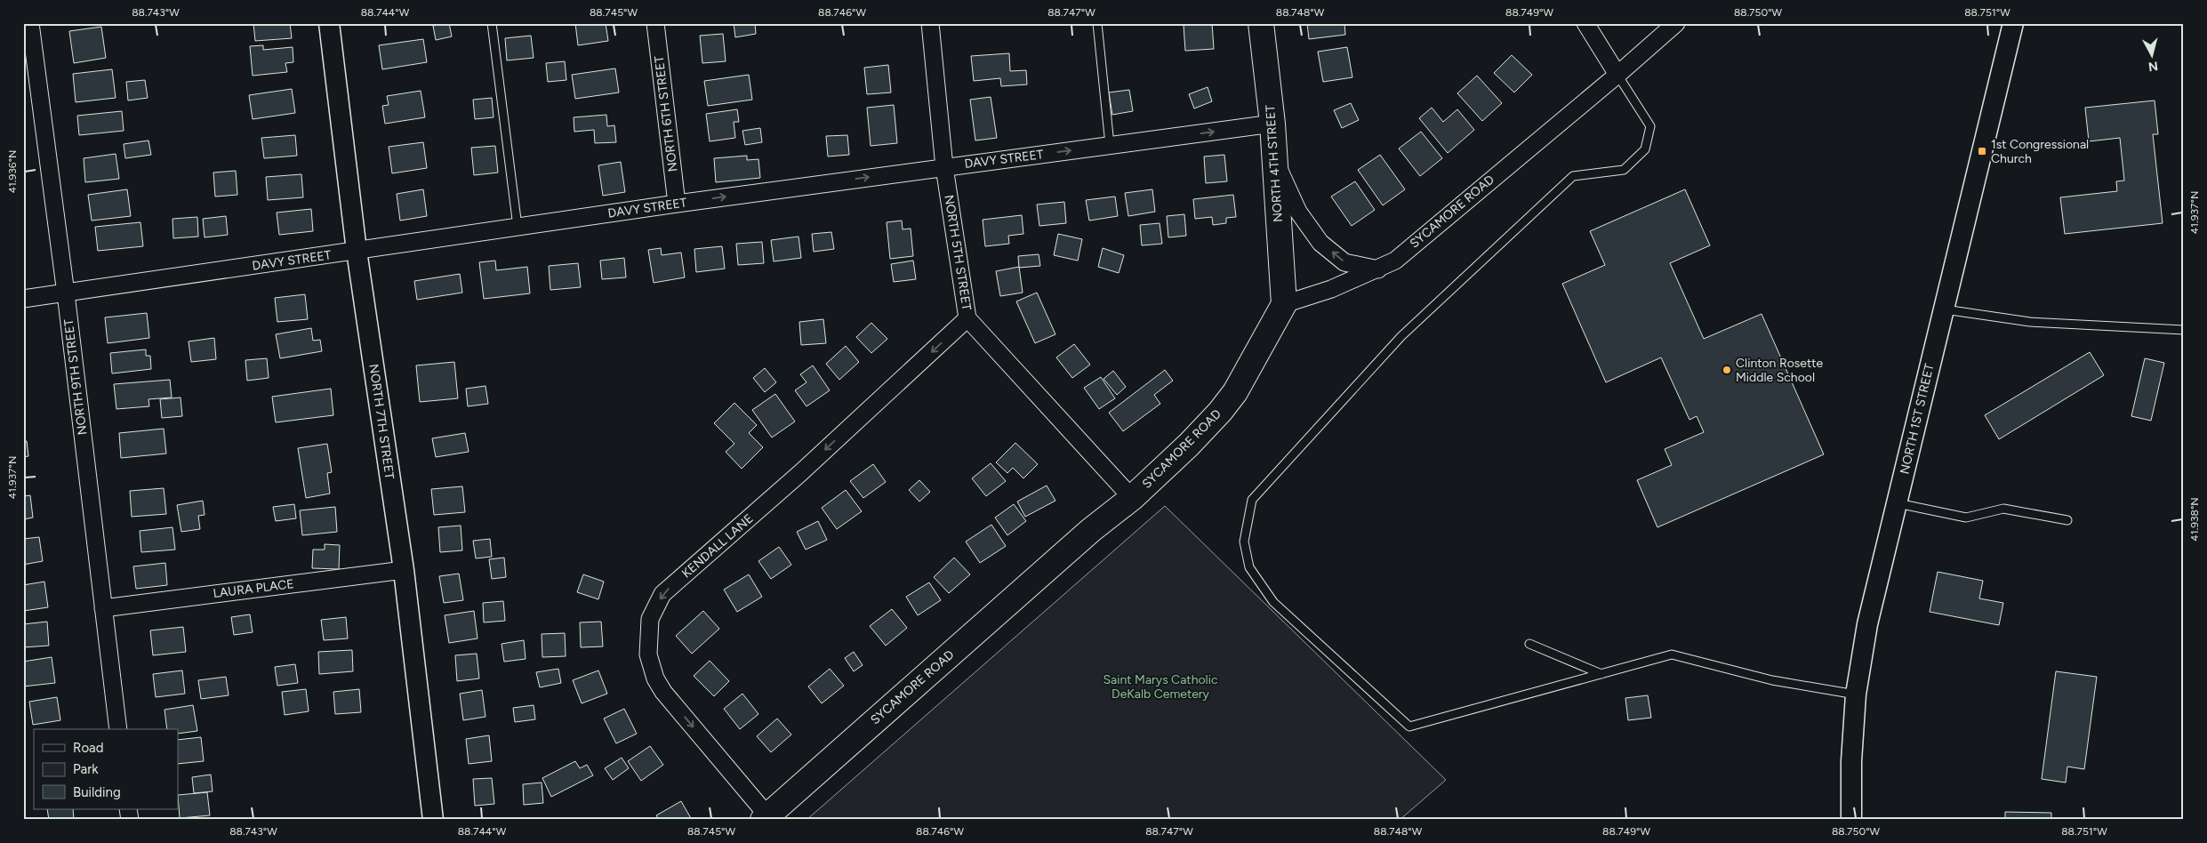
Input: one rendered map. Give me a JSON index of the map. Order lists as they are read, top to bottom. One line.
{"streets":{"main road":["NORTH 4TH STREET","SYCAMORE ROAD"],"street":["NORTH 6TH STREET","DAVY STREET","NORTH 5TH STREET","NORTH 9TH STREET","NORTH 1ST STREET","NORTH 7TH STREET","KENDALL LANE","LAURA PLACE"]},"crossings":[["NORTH 6TH STREET","DAVY STREET"],["DAVY STREET","NORTH 4TH STREET"],["DAVY STREET","NORTH 5TH STREET"],["DAVY STREET","NORTH 9TH STREET"],["DAVY STREET","NORTH 7TH STREET"],["NORTH 4TH STREET","SYCAMORE ROAD"],["SYCAMORE ROAD","NORTH 5TH STREET"],["SYCAMORE ROAD","KENDALL LANE"],["NORTH 5TH STREET","KENDALL LANE"],["NORTH 9TH STREET","LAURA PLACE"],["NORTH 7TH STREET","LAURA PLACE"]],"one_way":["DAVY STREET"],"parks":["Saint Marys Catholic DeKalb Cemetery"],"places":{"transit":["1st Congressional Church"],"other":["Clinton Rosette Middle School"]},"legend":["Road","Park","Building"],"north":"bottom","coordinates":["88.743°W","88.744°W","88.745°W","88.746°W","88.747°W","88.748°W","88.749°W","88.750°W","88.751°W","41.936°N","41.937°N","41.938°N"]}
